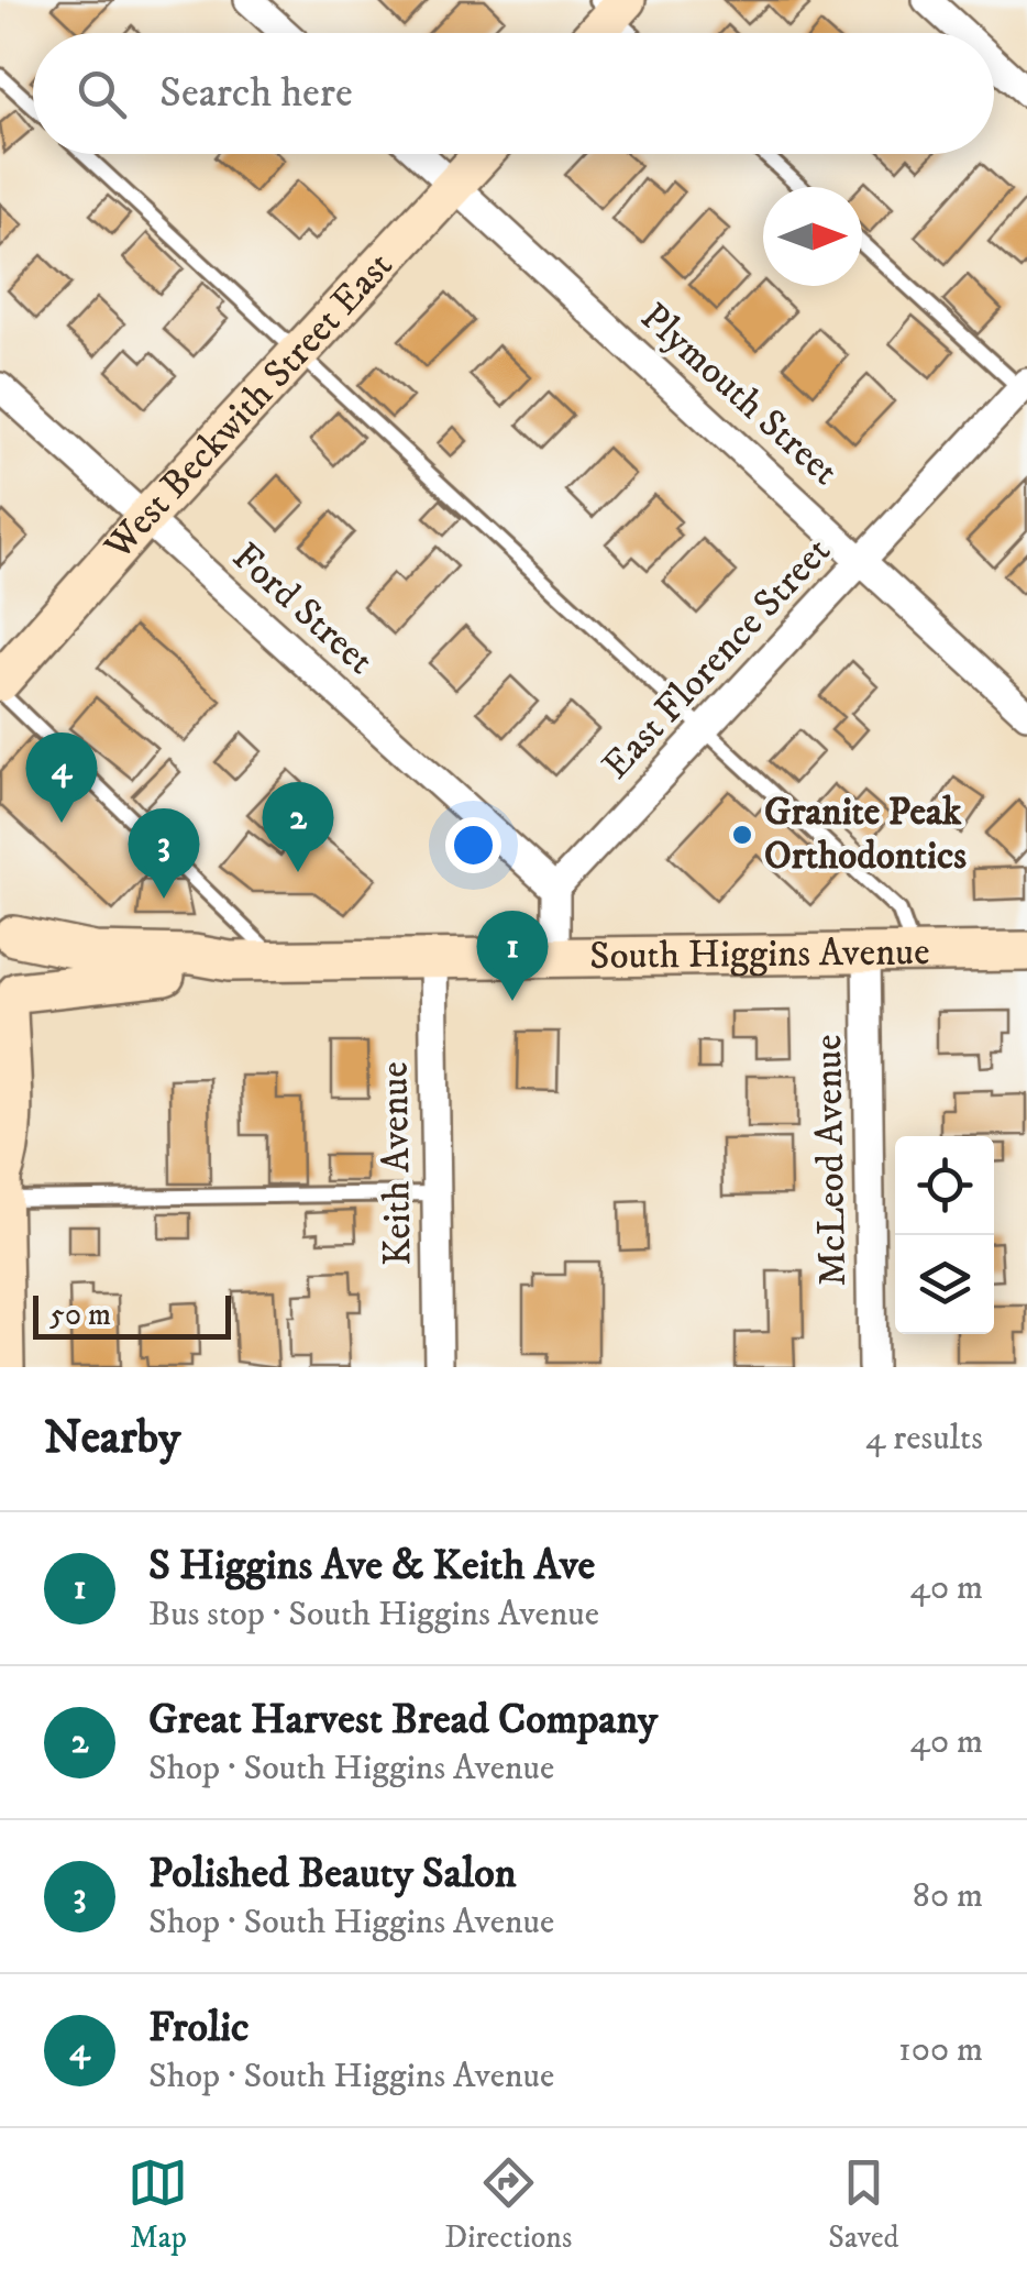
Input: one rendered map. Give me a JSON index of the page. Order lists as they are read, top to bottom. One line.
{"streets":{"main road":["West Beckwith Street East","South Higgins Avenue"],"street":["Plymouth Street","Ford Street","East Florence Street","McLeod Avenue","Keith Avenue"]},"crossings":[["Plymouth Street","West Beckwith Street East"],["Plymouth Street","East Florence Street"],["West Beckwith Street East","Ford Street"],["Ford Street","East Florence Street"],["South Higgins Avenue","McLeod Avenue"],["South Higgins Avenue","Keith Avenue"]],"places":["Granite Peak Orthodontics"],"scale_bar":"50 m","north":"right","page":{"search":"Search here","pins":["4","2","3","1"],"scale":"50 m","heading":["Nearby","4 results"],"list":[{"mark":"1","name":"S Higgins Ave & Keith Ave","note":"Bus stop · South Higgins Avenue","value":"40 m"},{"mark":"2","name":"Great Harvest Bread Company","note":"Shop · South Higgins Avenue","value":"40 m"},{"mark":"3","name":"Polished Beauty Salon","note":"Shop · South Higgins Avenue","value":"80 m"},{"mark":"4","name":"Frolic","note":"Shop · South Higgins Avenue","value":"100 m"}],"nav":["Map","Directions","Saved"]}}
